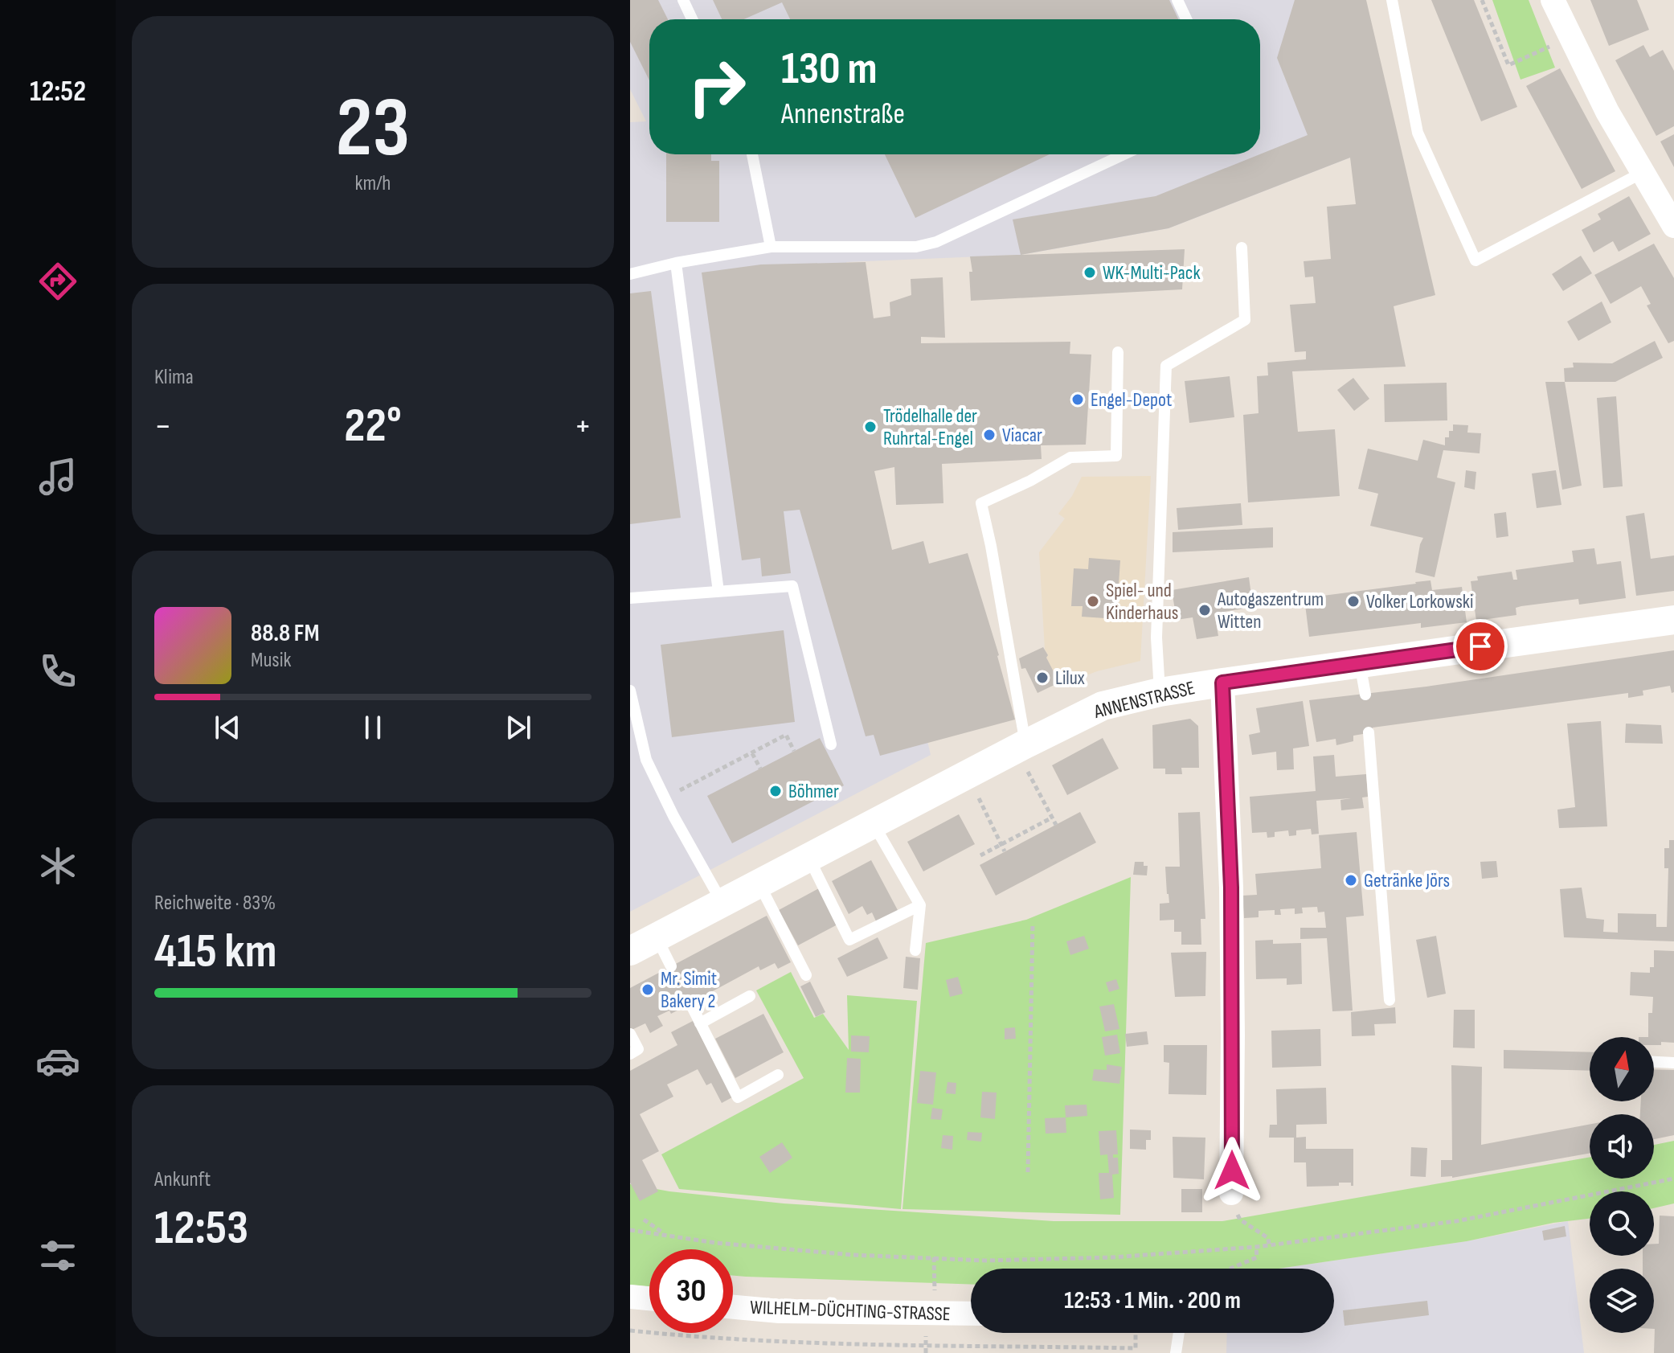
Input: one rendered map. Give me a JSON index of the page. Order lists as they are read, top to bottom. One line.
{"streets":{"street":["ANNENSTRASSE","WILHELM-DÜCHTING-STRASSE"]},"places":["WK-Multi-Pack","Engel-Depot","Trödelhalle der Ruhrtal-Engel","Viacar","Spiel- und Kinderhaus","Volker Lorkowski","Autogaszentrum Witten","Lilux","Böhmer","Getränke Jörs","Mr. Simit Bakery 2"],"north":"top","page":{"tabs":"12:52","tile":[["23","km/h"],"Klima",["Reichweite · 83%","415 km"],["Ankunft","12:53"]],"turn":["130 m","Annenstraße"],"heat":["−","22°","+"],"song":["88.8 FM","Musik"],"limit":"30","trip":"12:53 · 1 Min. · 200 m"}}
